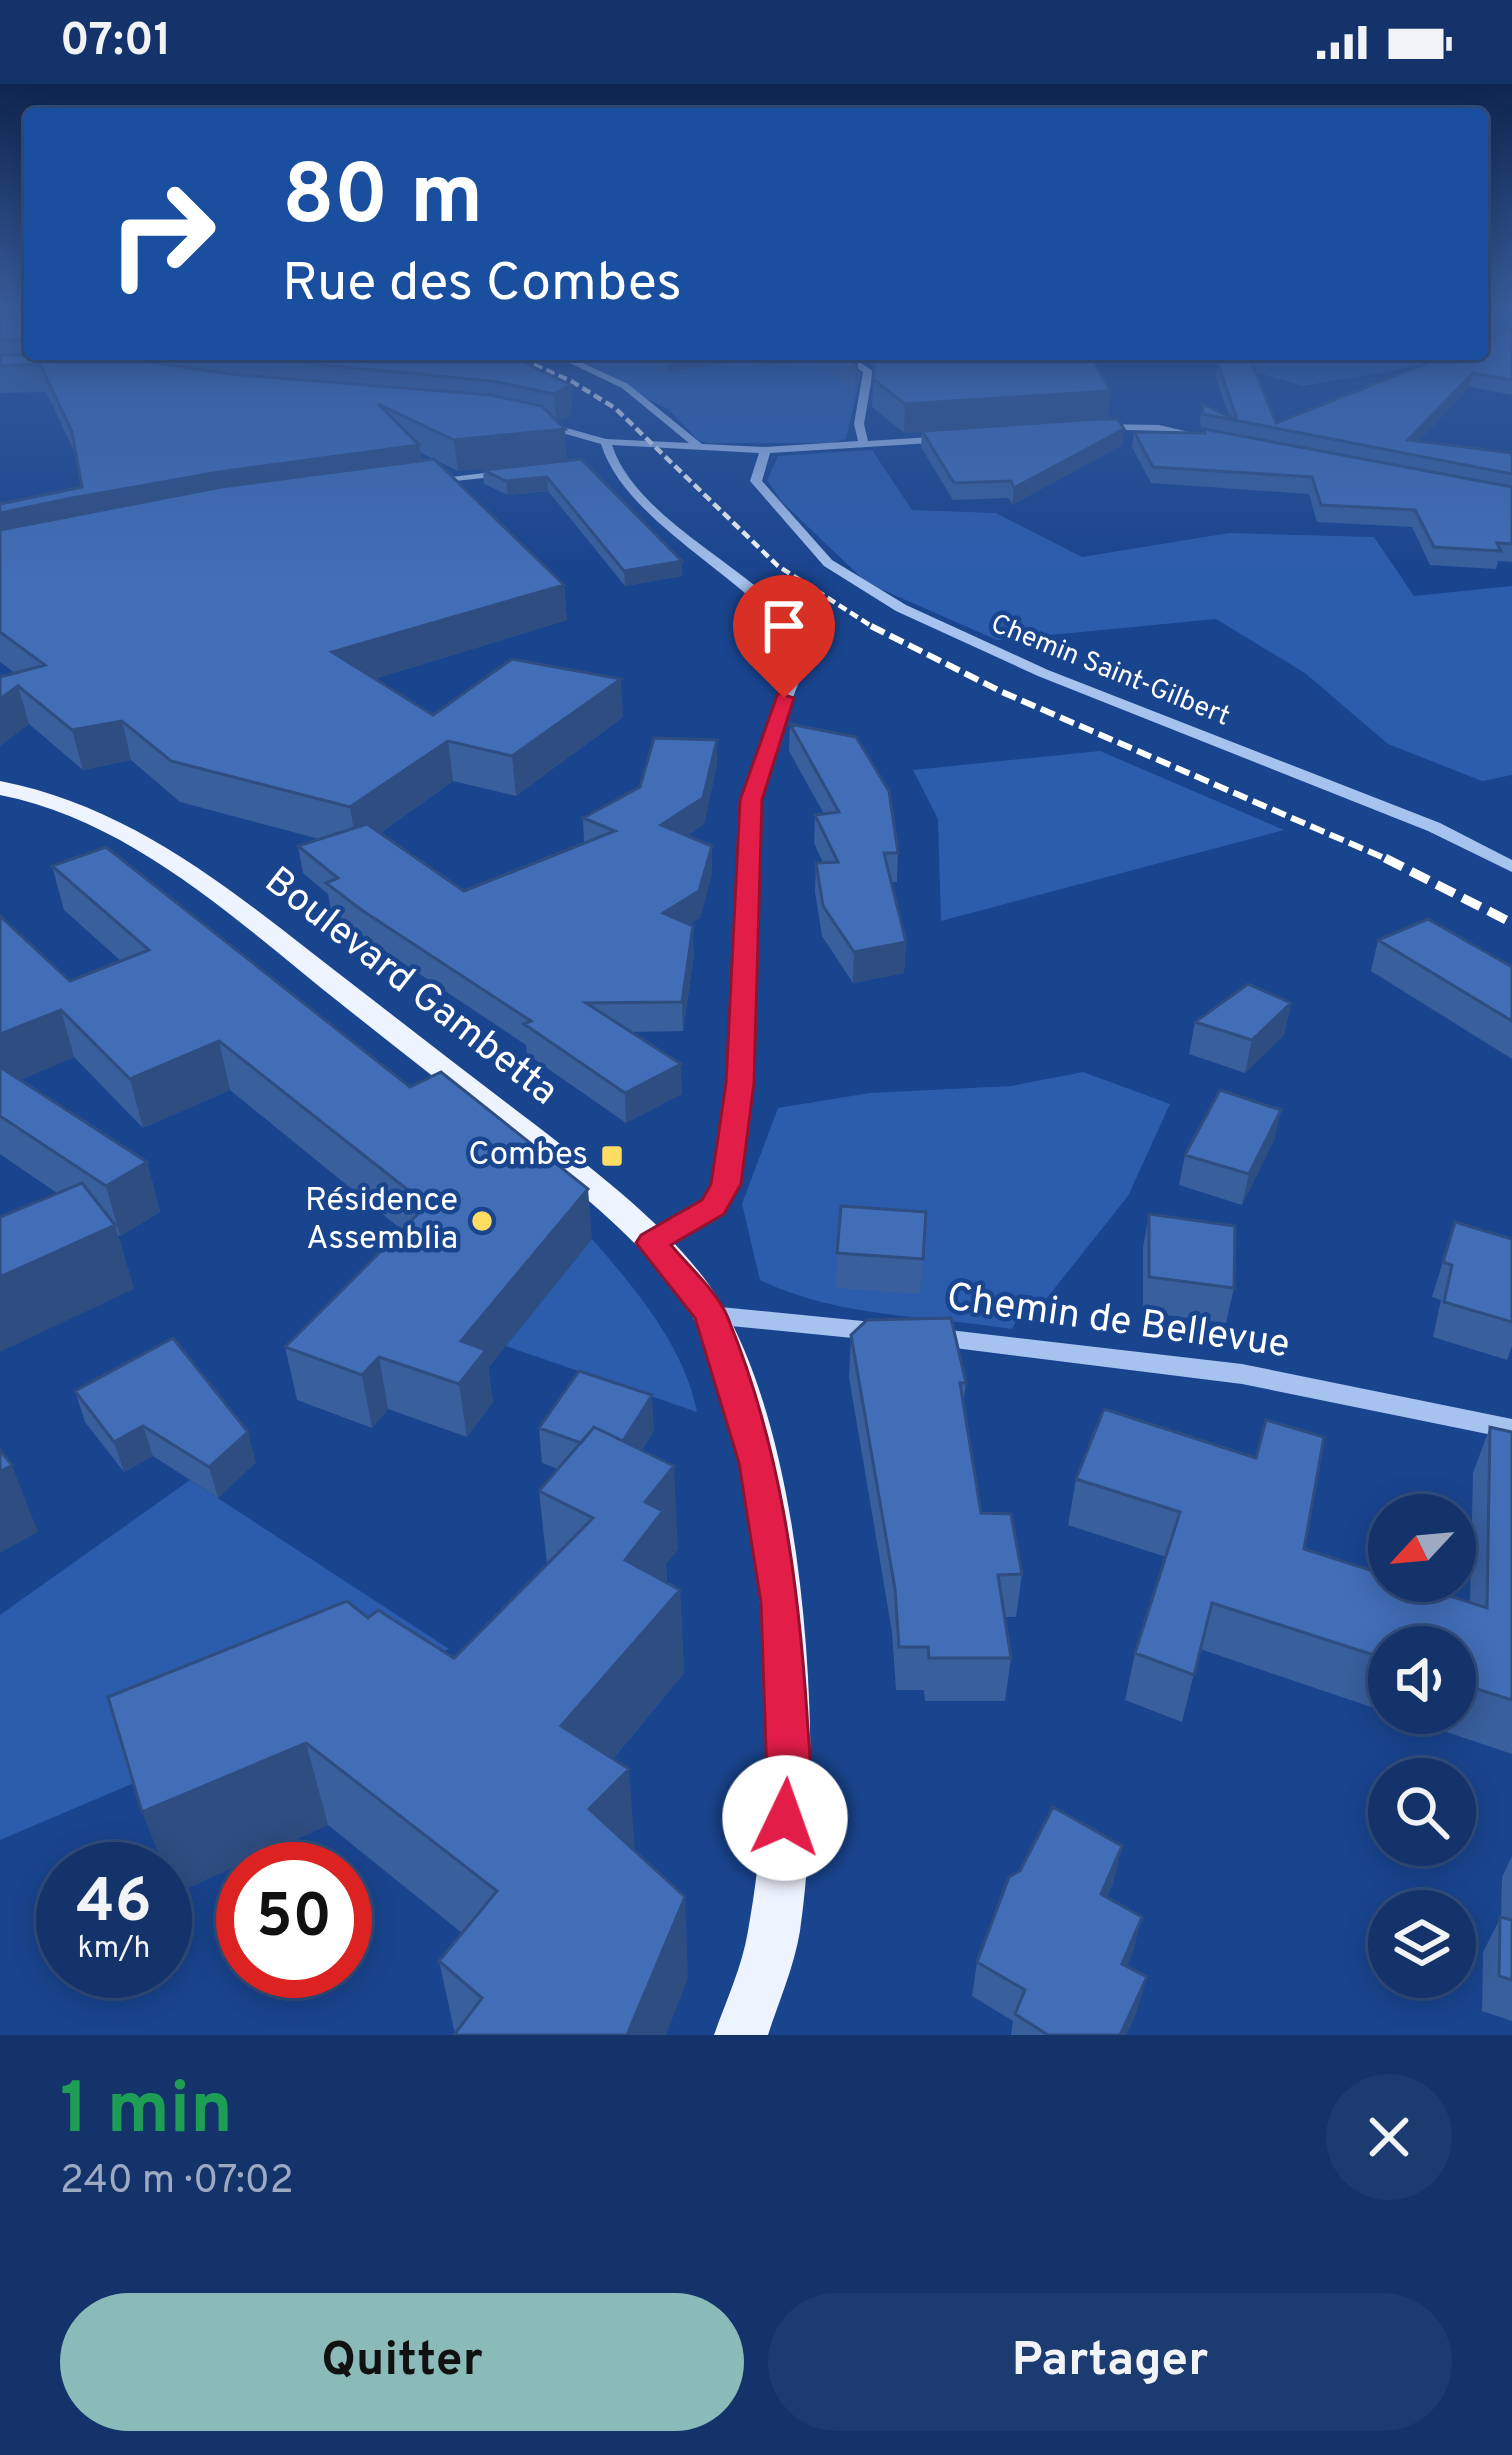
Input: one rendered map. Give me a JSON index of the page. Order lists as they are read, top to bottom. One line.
{"streets":{"main road":["Boulevard Gambetta"],"street":["Chemin Saint-Gilbert","Chemin de Bellevue"]},"crossings":[["Boulevard Gambetta","Chemin de Bellevue"]],"places":{"transit":["Combes"],"other":["Résidence Assemblia"]},"north":"bottom left","page":{"status":"07:01","turn":["80 m","Rue des Combes"],"speed":"46 km/h","limit":"50","heading":["1 min","240 m · 07:02"],"buttons":["Quitter","Partager"]}}
